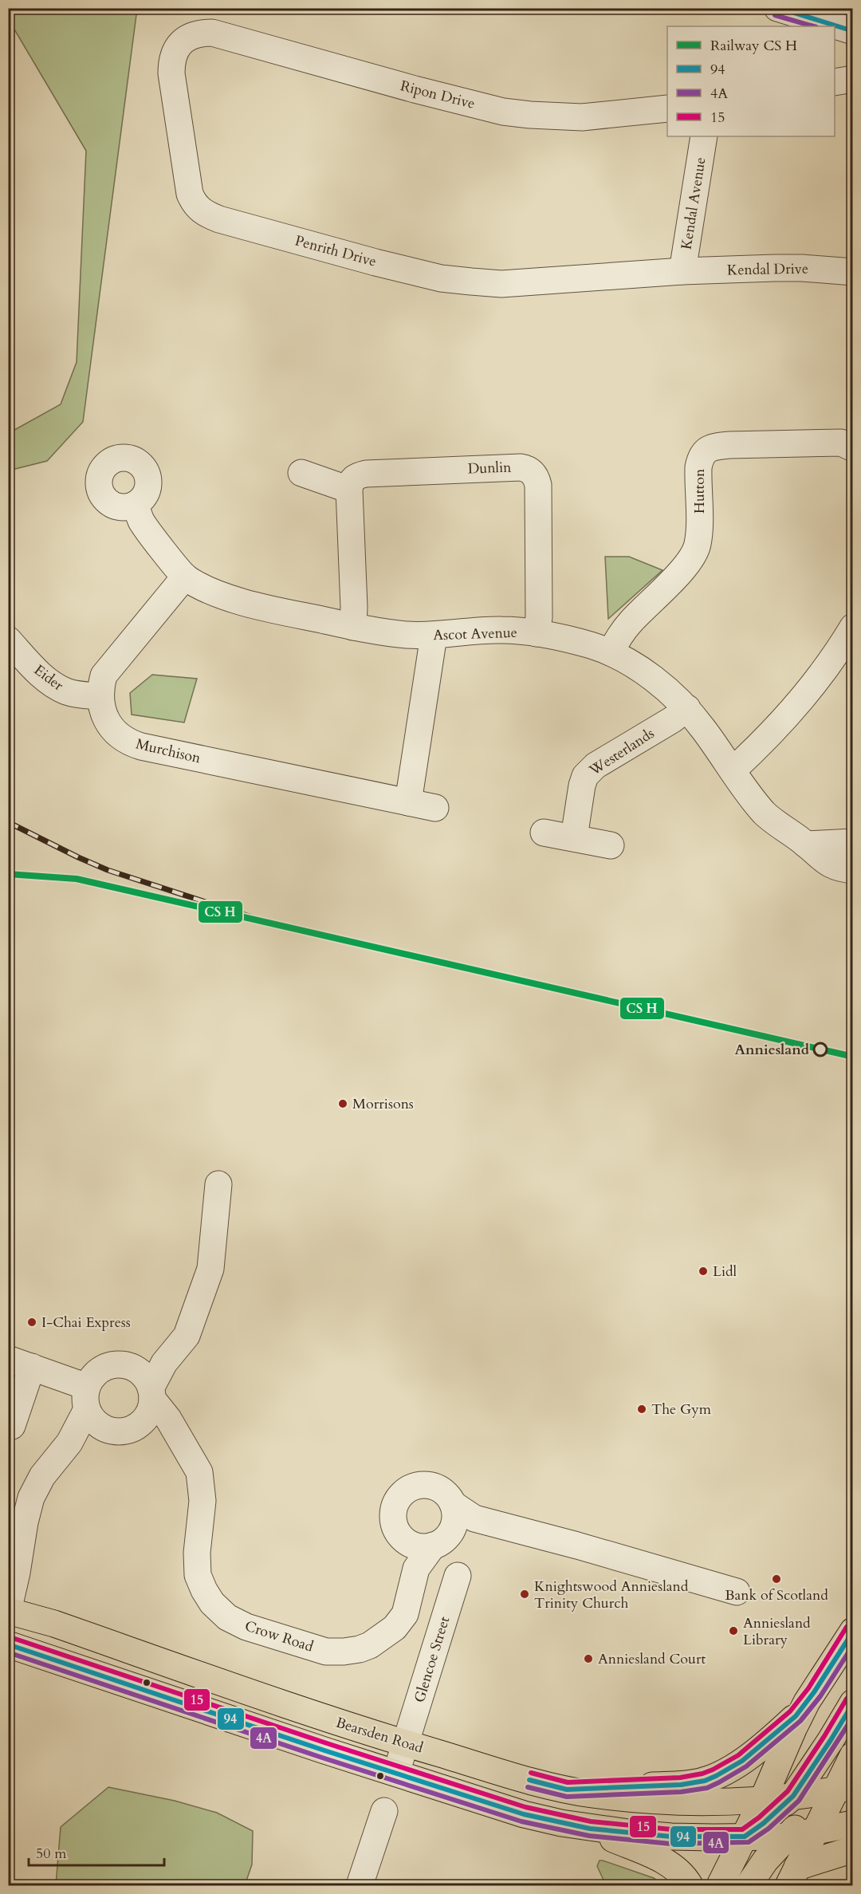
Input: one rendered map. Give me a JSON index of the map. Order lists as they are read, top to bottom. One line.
{"streets":{"main road":["Bearsden Road"],"street":["Ripon Drive","Kendal Avenue","Penrith Drive","Kendal Drive","Dunlin","Hutton","Ascot Avenue","Eider","Murchison","Westerlands","Crow Road","Glencoe Street"]},"crossings":[["Ripon Drive","Penrith Drive"],["Kendal Avenue","Penrith Drive"],["Kendal Avenue","Kendal Drive"],["Penrith Drive","Kendal Drive"],["Dunlin","Ascot Avenue"],["Hutton","Ascot Avenue"],["Ascot Avenue","Murchison"],["Ascot Avenue","Westerlands"],["Eider","Murchison"],["Glencoe Street","Bearsden Road"]],"places":["Anniesland","Morrisons","Lidl","I-Chai Express","The Gym","Bank of Scotland","Knightswood Anniesland Trinity Church","Anniesland Library","Anniesland Court"],"lines":["transit line 94","transit line 4A","transit line 15"],"legend":["Railway CS H","94","4A","15"],"scale_bar":"50 m"}
